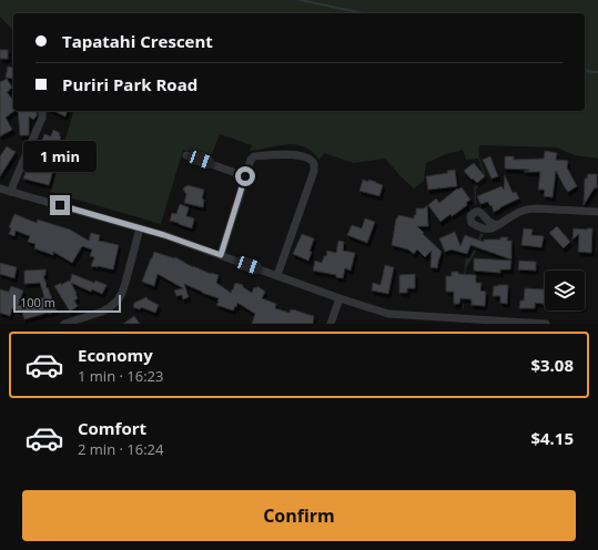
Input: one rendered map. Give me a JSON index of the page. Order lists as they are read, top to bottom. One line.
{"scale_bar":"100 m","page":{"banner":["Tapatahi Crescent","Puriri Park Road"],"bubble":"1 min","scale":"100 m","list":[{"name":"Economy","note":"1 min · 16:23","value":"$3.08"},{"name":"Comfort","note":"2 min · 16:24","value":"$4.15"}],"buttons":"Confirm"}}
